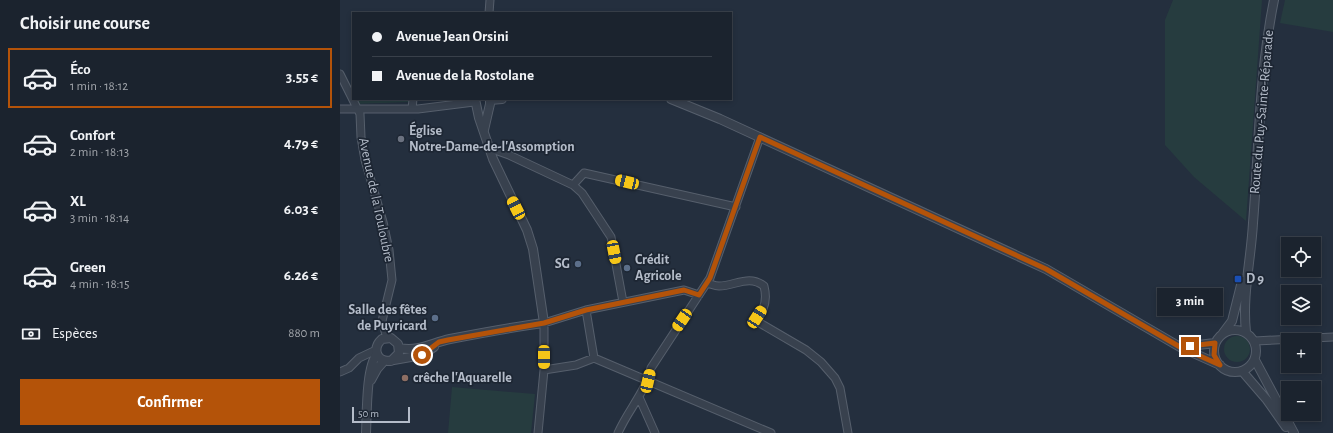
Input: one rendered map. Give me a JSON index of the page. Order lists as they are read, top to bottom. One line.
{"streets":{"street":["Route du Puy-Sainte-Réparade","Avenue de la Touloubre"]},"places":{"other":["Église Notre-Dame-de-l'Assomption","SG","Crédit Agricole","Salle des fêtes de Puyricard","crêche l'Aquarelle"],"transit":["D 9"]},"scale_bar":"50 m","page":{"heading":"Choisir une course","banner":["Avenue Jean Orsini","Avenue de la Rostolane"],"list":[{"name":"Éco","note":"1 min · 18:12","value":"3.55 €"},{"name":"Confort","note":"2 min · 18:13","value":"4.79 €"},{"name":"XL","note":"3 min · 18:14","value":"6.03 €"},{"name":"Green","note":"4 min · 18:15","value":"6.26 €"}],"map_buttons":["+","−"],"bubble":"3 min","pay":["Espèces","880 m"],"buttons":"Confirmer","scale":"50 m"}}
